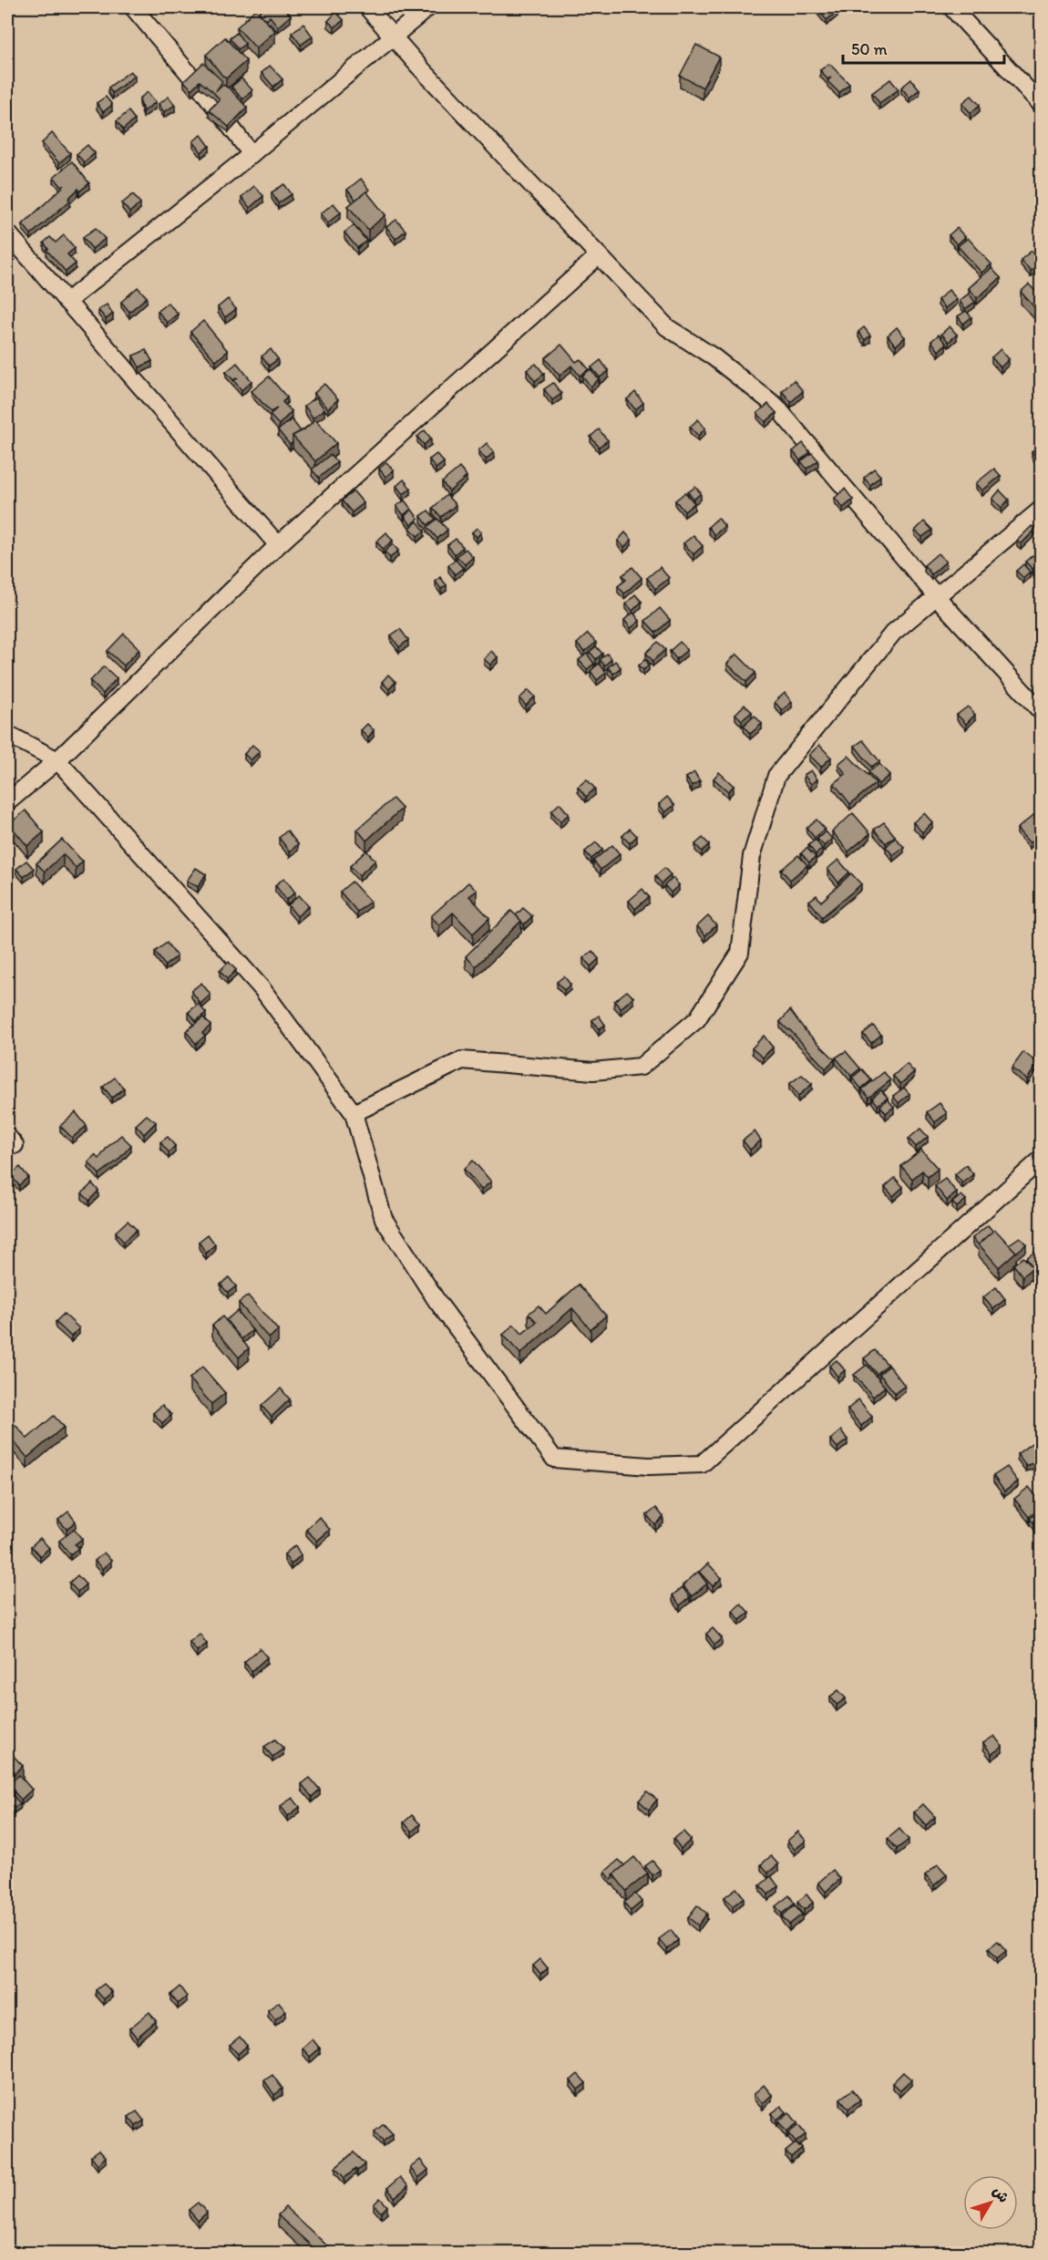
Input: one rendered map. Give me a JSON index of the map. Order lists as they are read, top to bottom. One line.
{"scale_bar":"50 m","north":"top right"}
